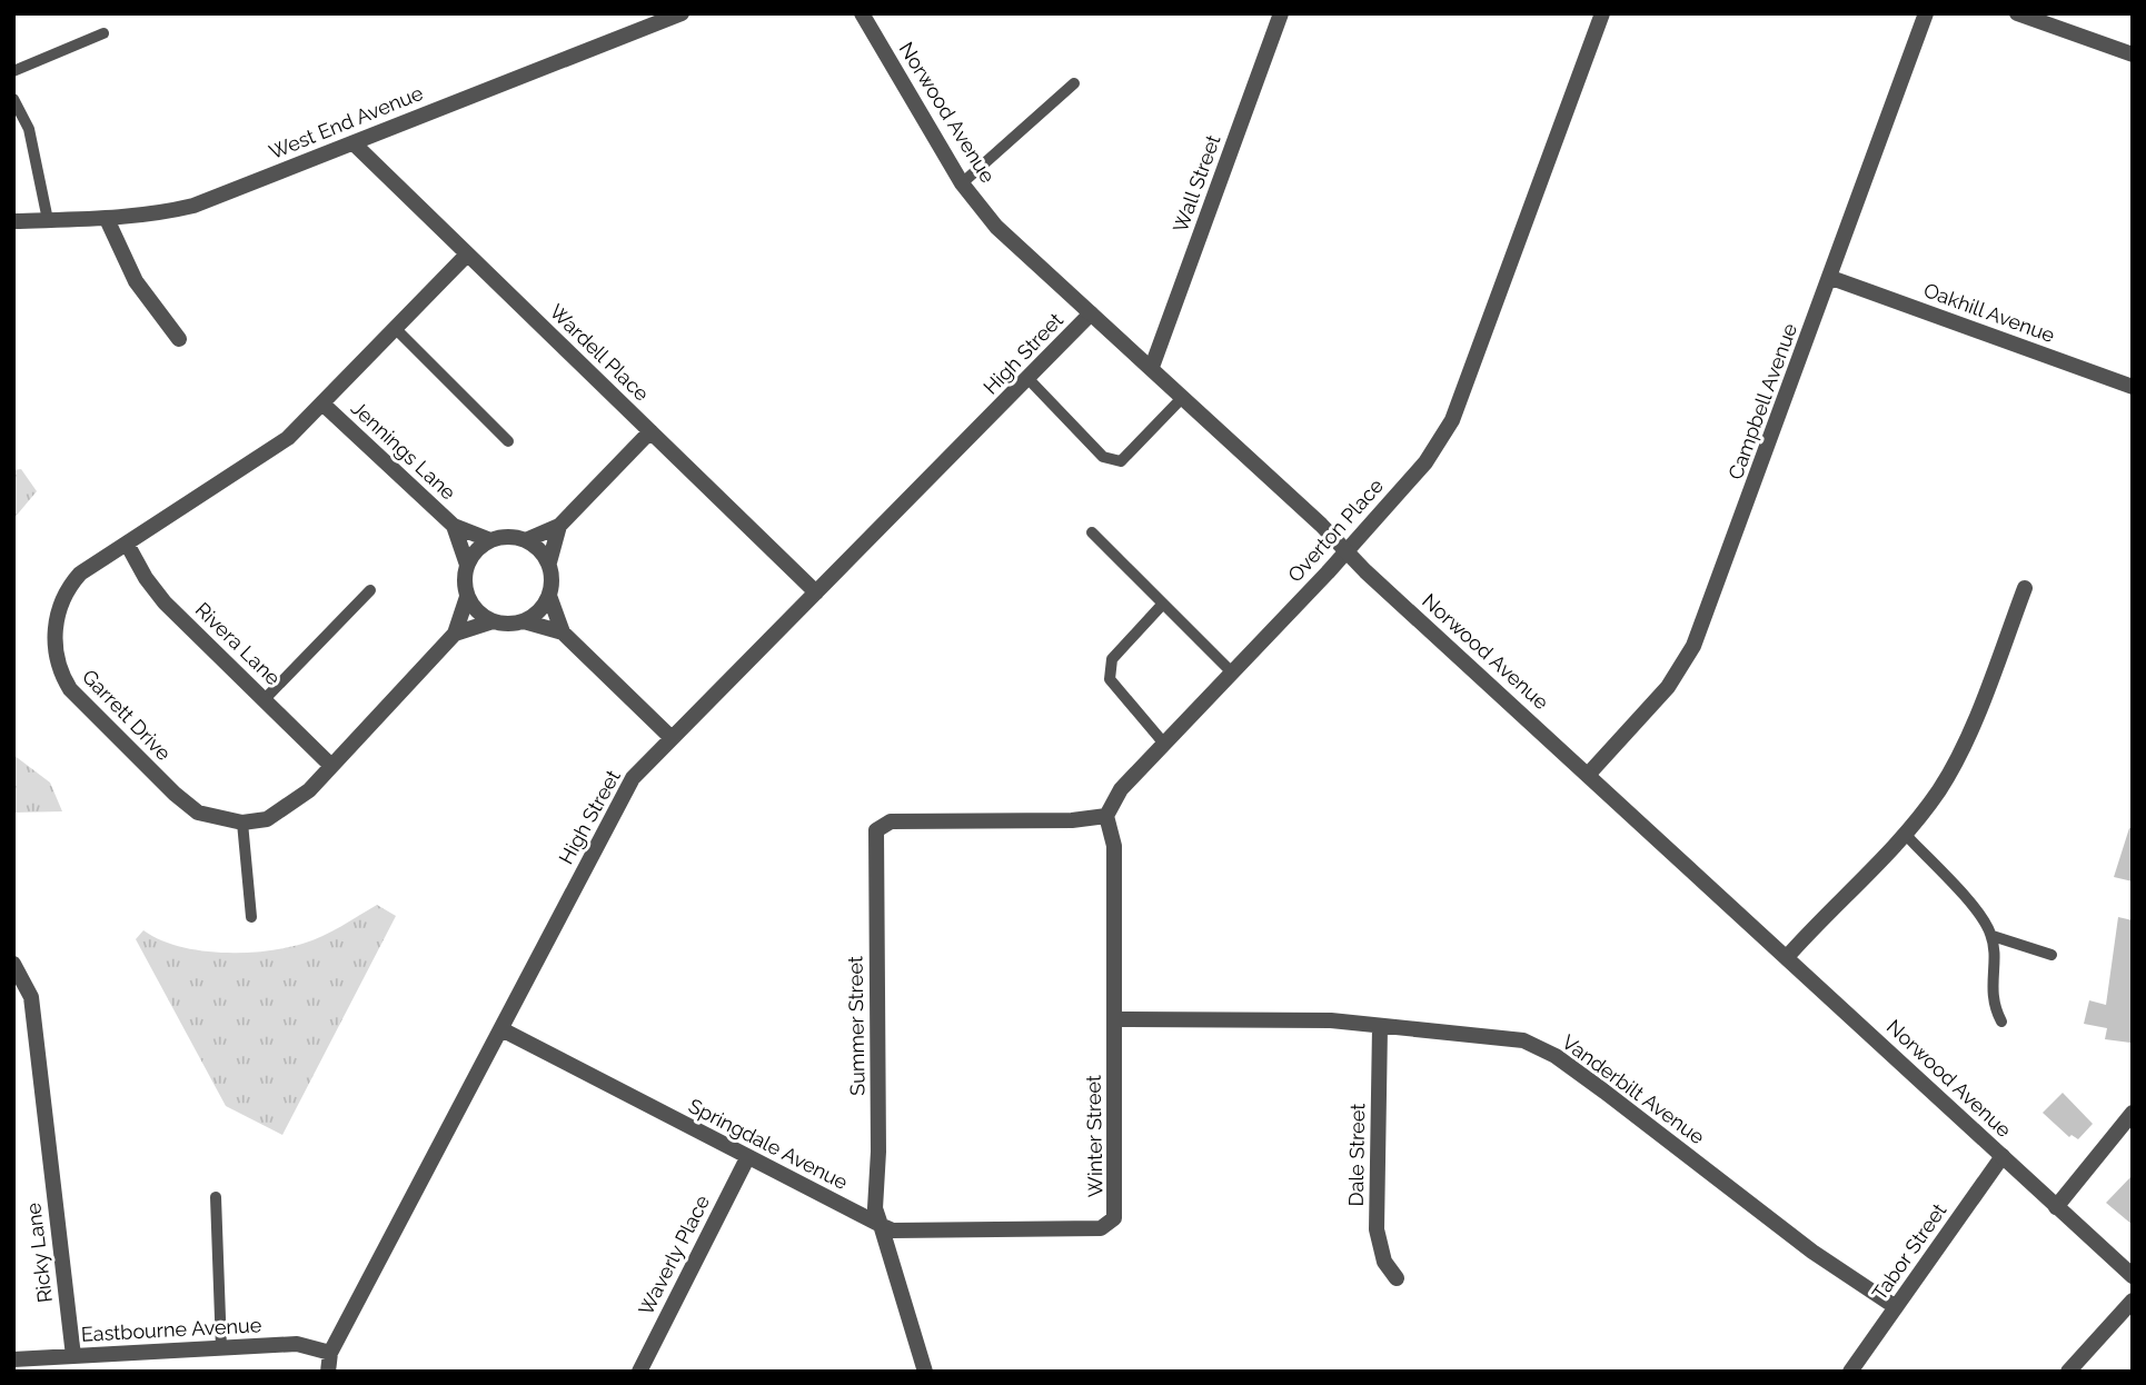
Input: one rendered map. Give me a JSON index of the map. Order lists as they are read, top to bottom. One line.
{"streets":{"street":["Norwood Avenue","West End Avenue","Wall Street","Oakhill Avenue","Wardell Place","High Street","Campbell Avenue","Jennings Lane","Overton Place","Rivera Lane","Garrett Drive","Summer Street","Vanderbilt Avenue","Winter Street","Springdale Avenue","Dale Street","Tabor Street","Ricky Lane","Waverly Place","Eastbourne Avenue"]},"crossings":[["Norwood Avenue","Wall Street"],["Norwood Avenue","High Street"],["Norwood Avenue","Campbell Avenue"],["Norwood Avenue","Overton Place"],["Norwood Avenue","Tabor Street"],["West End Avenue","Wardell Place"],["Oakhill Avenue","Campbell Avenue"],["Wardell Place","High Street"],["Wardell Place","Garrett Drive"],["High Street","Springdale Avenue"],["High Street","Eastbourne Avenue"],["Jennings Lane","Garrett Drive"],["Overton Place","Summer Street"],["Overton Place","Winter Street"],["Rivera Lane","Garrett Drive"],["Summer Street","Winter Street"],["Summer Street","Springdale Avenue"],["Vanderbilt Avenue","Winter Street"],["Vanderbilt Avenue","Dale Street"],["Vanderbilt Avenue","Tabor Street"],["Winter Street","Springdale Avenue"],["Springdale Avenue","Waverly Place"],["Ricky Lane","Eastbourne Avenue"]]}
